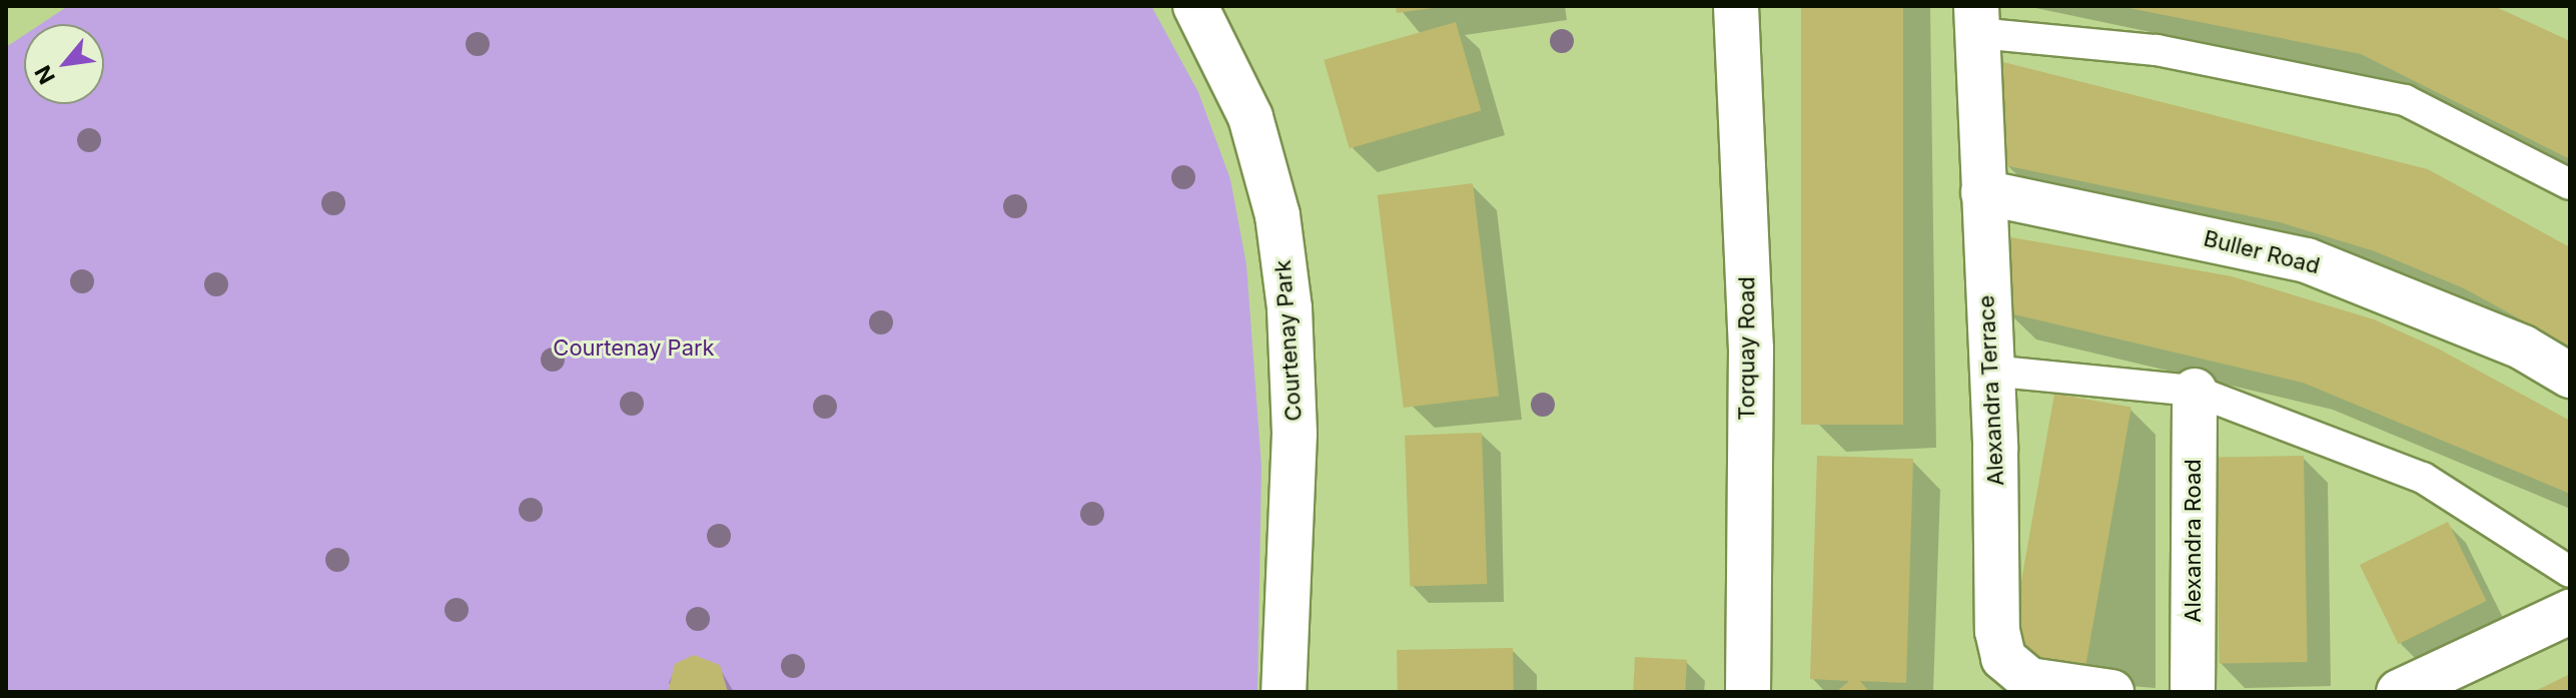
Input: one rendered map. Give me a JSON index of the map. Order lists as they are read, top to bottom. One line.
{"streets":{"street":["Buller Road","Courtenay Park","Torquay Road","Alexandra Terrace","Alexandra Road"]},"crossings":[["Buller Road","Alexandra Terrace"]],"parks":["Courtenay Park"],"north":"bottom left"}
